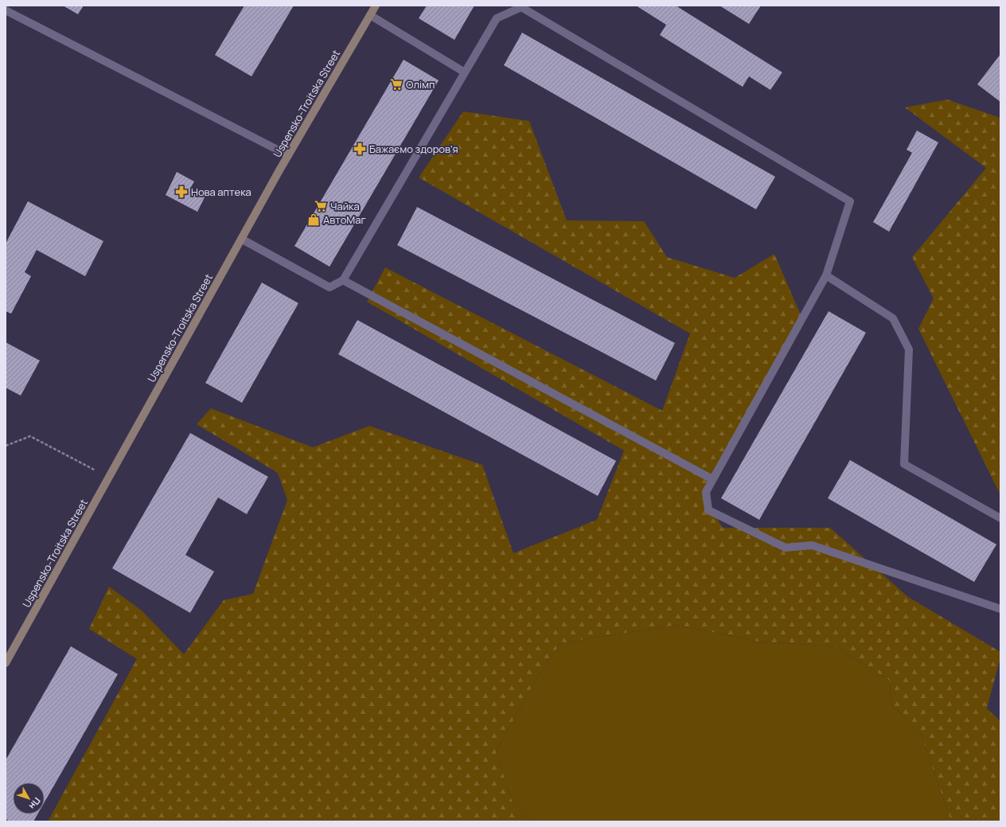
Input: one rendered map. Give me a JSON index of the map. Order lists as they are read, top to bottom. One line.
{"streets":{"main road":["Uspensko-Troitska Street"]},"places":{"supermarket":["Олімп","Чайка"],"pharmacy":["Бажаємо здоров'я","Нова аптека"],"shop":["АвтоМаг"]},"north":"bottom right"}
